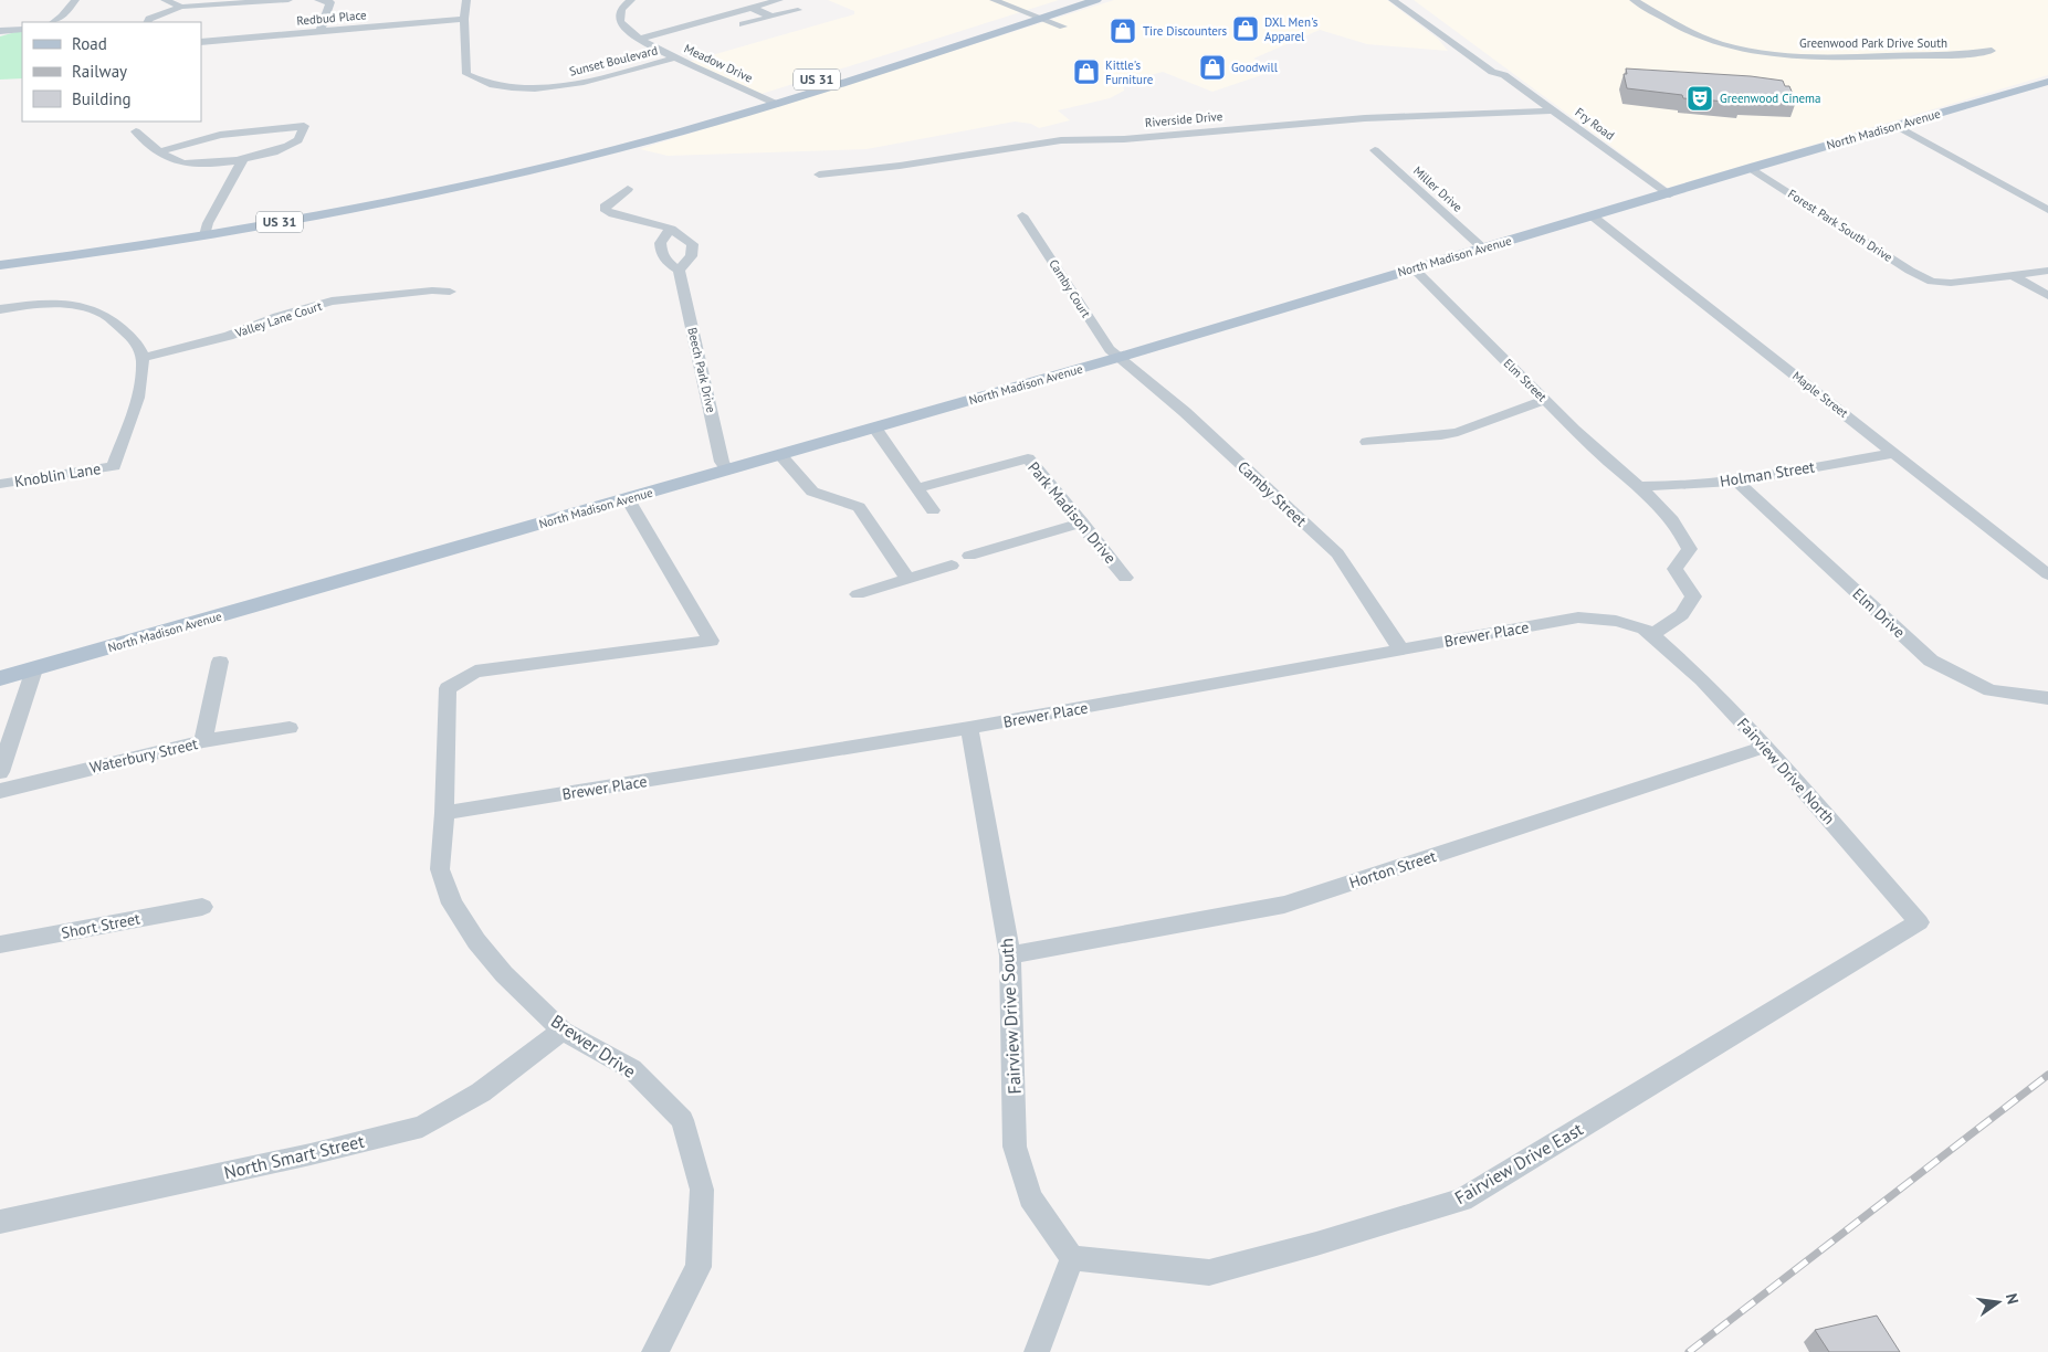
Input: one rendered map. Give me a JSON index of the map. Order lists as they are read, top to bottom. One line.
{"streets":{"main road":["US 31","North Madison Avenue"],"street":["Redbud Place","Greenwood Park Drive South","Sunset Boulevard","Meadow Drive","Riverside Drive","Fry Road","Miller Drive","Forest Park South Drive","Camby Court","Valley Lane Court","Beech Park Drive","Elm Street","Maple Street","Holman Street","Knoblin Lane","Camby Street","Park Madison Drive","Elm Drive","Brewer Place","Waterbury Street","Fairview Drive North","Horton Street","Short Street","Fairview Drive South","Brewer Drive","North Smart Street","Fairview Drive East"]},"crossings":[["Redbud Place","Sunset Boulevard"],["Sunset Boulevard","Meadow Drive"],["Meadow Drive","US 31"],["Riverside Drive","Fry Road"],["Fry Road","North Madison Avenue"],["North Madison Avenue","Miller Drive"],["North Madison Avenue","Forest Park South Drive"],["North Madison Avenue","Camby Court"],["North Madison Avenue","Beech Park Drive"],["North Madison Avenue","Elm Street"],["North Madison Avenue","Maple Street"],["North Madison Avenue","Camby Street"],["North Madison Avenue","Brewer Drive"],["Camby Court","Camby Street"],["Elm Street","Holman Street"],["Elm Street","Brewer Place"],["Elm Street","Fairview Drive North"],["Maple Street","Holman Street"],["Holman Street","Elm Drive"],["Camby Street","Brewer Place"],["Brewer Place","Fairview Drive North"],["Brewer Place","Fairview Drive South"],["Brewer Place","Brewer Drive"],["Fairview Drive North","Horton Street"],["Fairview Drive North","Fairview Drive East"],["Horton Street","Fairview Drive South"],["Fairview Drive South","Fairview Drive East"],["Brewer Drive","North Smart Street"]],"places":{"shop":["DXL Men's Apparel","Tire Discounters","Goodwill","Kittle's Furniture"],"theatre":["Greenwood Cinema"]},"legend":["Road","Railway","Building"],"north":"right"}
